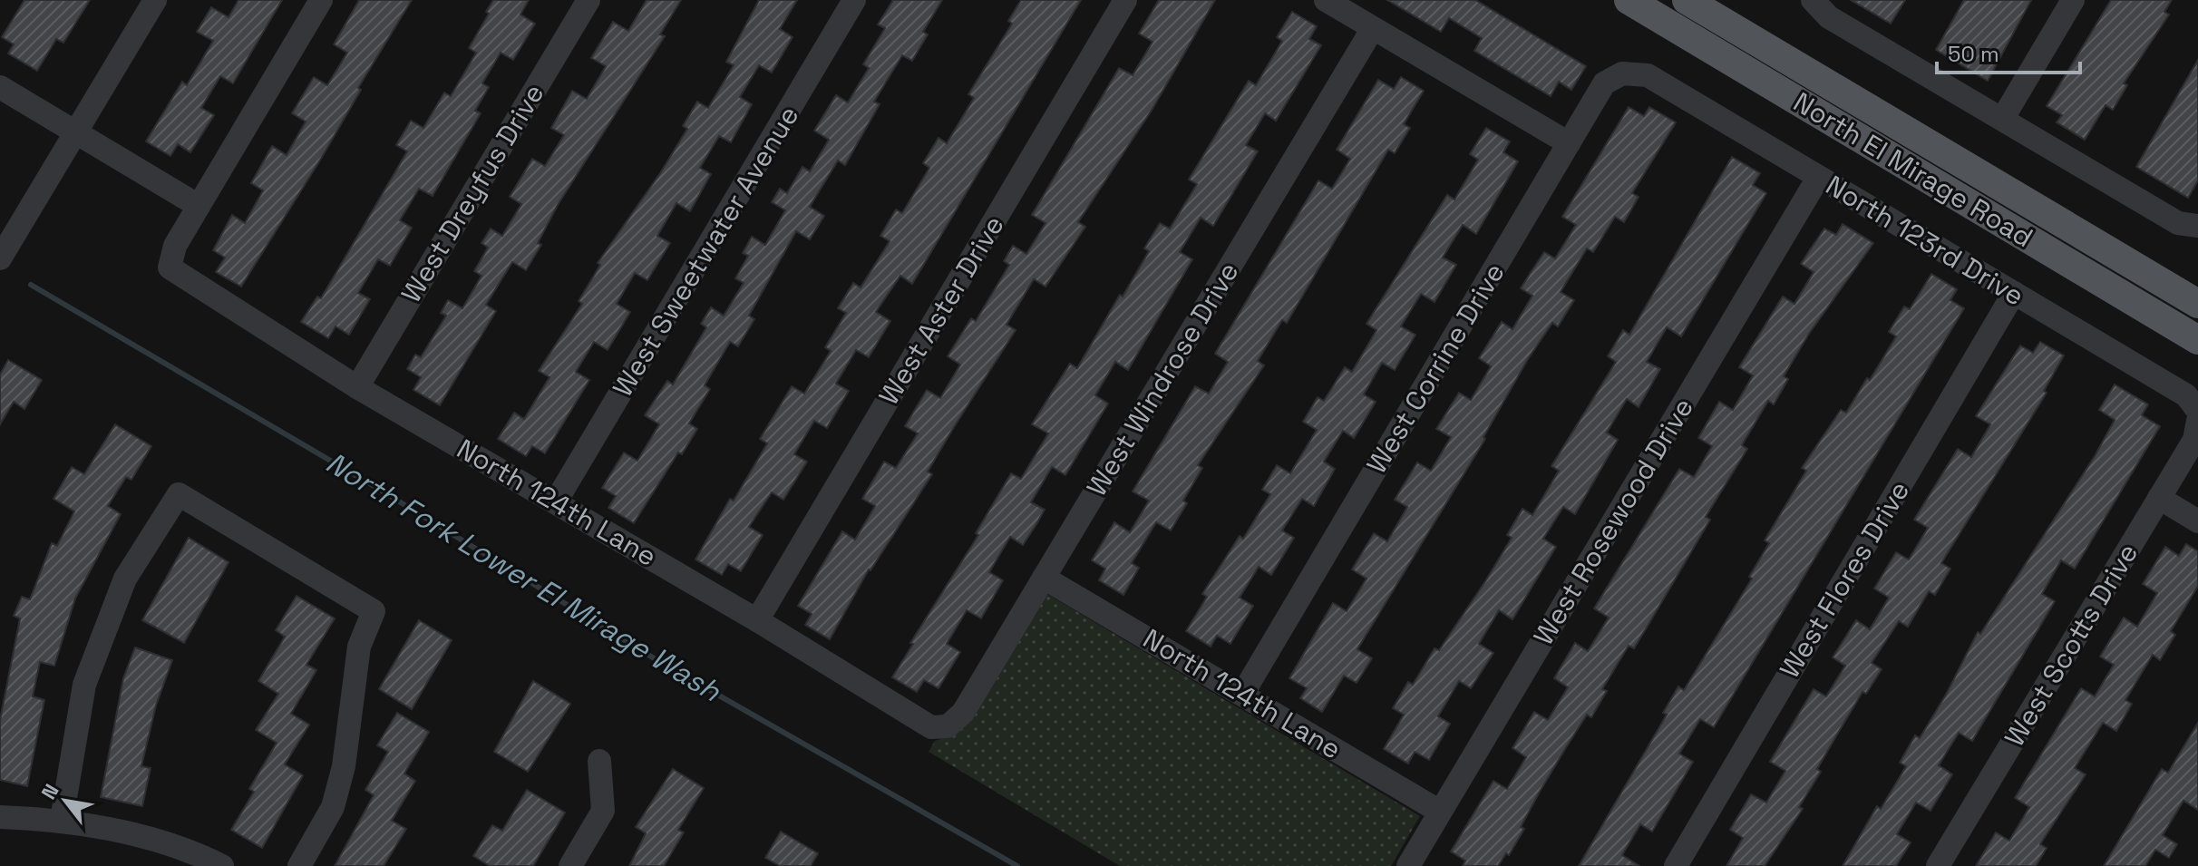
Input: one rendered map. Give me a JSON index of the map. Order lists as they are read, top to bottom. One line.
{"streets":{"main road":["North El Mirage Road"],"street":["West Dreyfus Drive","North 123rd Drive","West Sweetwater Avenue","West Aster Drive","West Corrine Drive","West Windrose Drive","North 124th Lane","West Rosewood Drive","West Flores Drive","West Scotts Drive"]},"crossings":[["West Dreyfus Drive","North 124th Lane"],["North 123rd Drive","West Corrine Drive"],["North 123rd Drive","West Rosewood Drive"],["North 123rd Drive","West Flores Drive"],["West Sweetwater Avenue","North 124th Lane"],["West Aster Drive","North 124th Lane"],["West Corrine Drive","North 124th Lane"],["West Windrose Drive","North 124th Lane"],["North 124th Lane","West Rosewood Drive"]],"water":["North Fork Lower El Mirage Wash"],"scale_bar":"50 m","north":"top left"}
